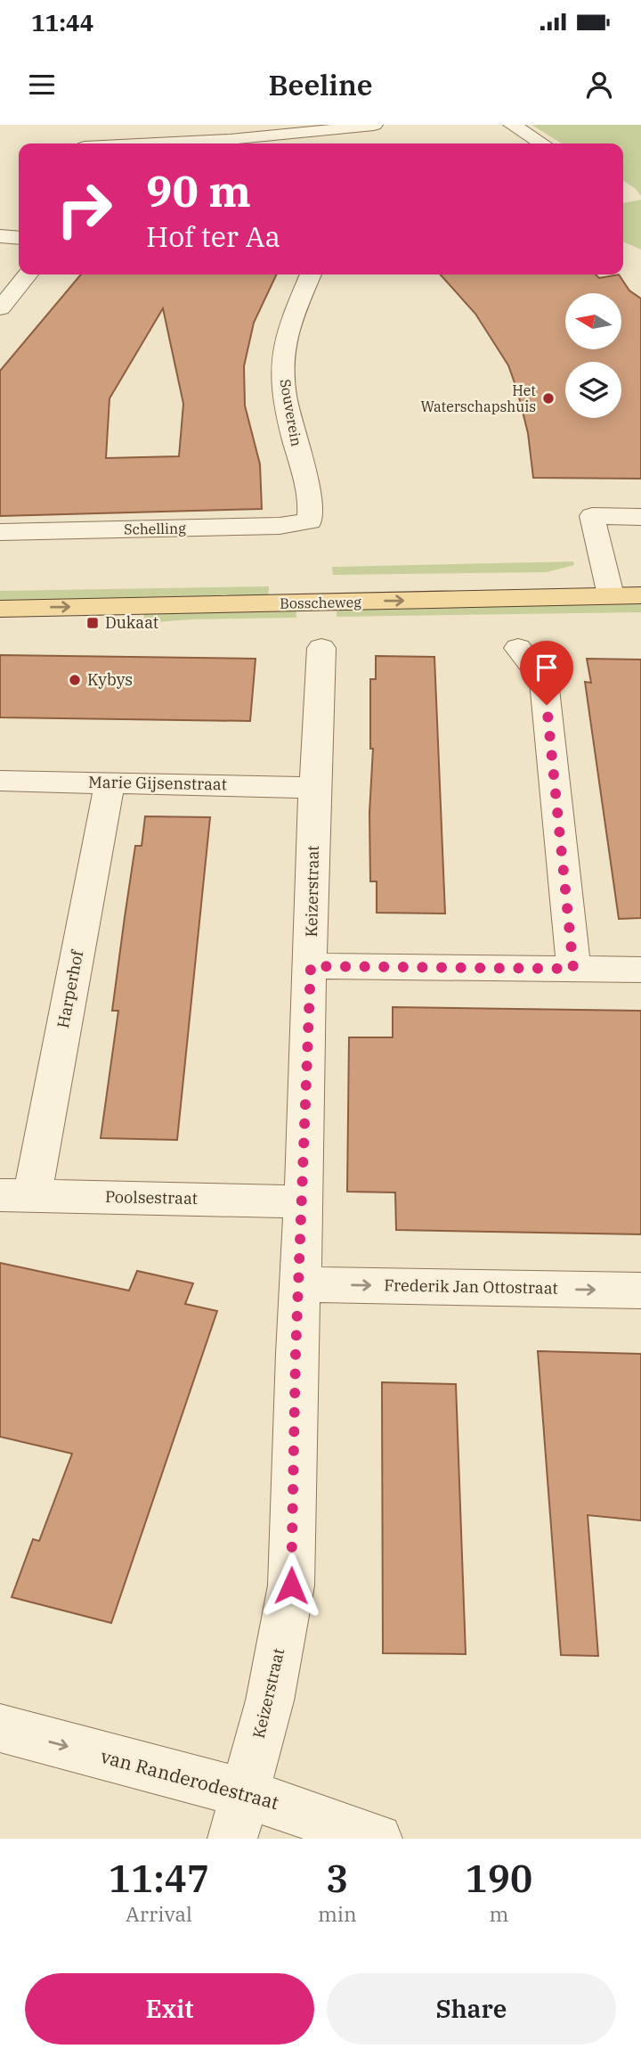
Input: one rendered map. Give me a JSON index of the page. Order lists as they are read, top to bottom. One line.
{"streets":{"main road":["Bosscheweg"],"street":["Souverein","Schelling","Marie Gijsenstraat","Keizerstraat","Harperhof","Poolsestraat","Frederik Jan Ottostraat","van Randerodestraat"]},"crossings":[["Souverein","Schelling"],["Marie Gijsenstraat","Keizerstraat"],["Marie Gijsenstraat","Harperhof"],["Keizerstraat","Poolsestraat"],["Keizerstraat","Frederik Jan Ottostraat"],["Keizerstraat","van Randerodestraat"],["Harperhof","Poolsestraat"]],"one_way":["Frederik Jan Ottostraat","van Randerodestraat"],"places":{"other":["Het Waterschapshuis","Kybys"],"transit":["Dukaat"]},"north":"left","page":{"status":"11:44","header":"Beeline","turn":["90 m","Hof ter Aa"],"eta":["11:47","Arrival","3","min","190","m"],"buttons":["Exit","Share"]}}
